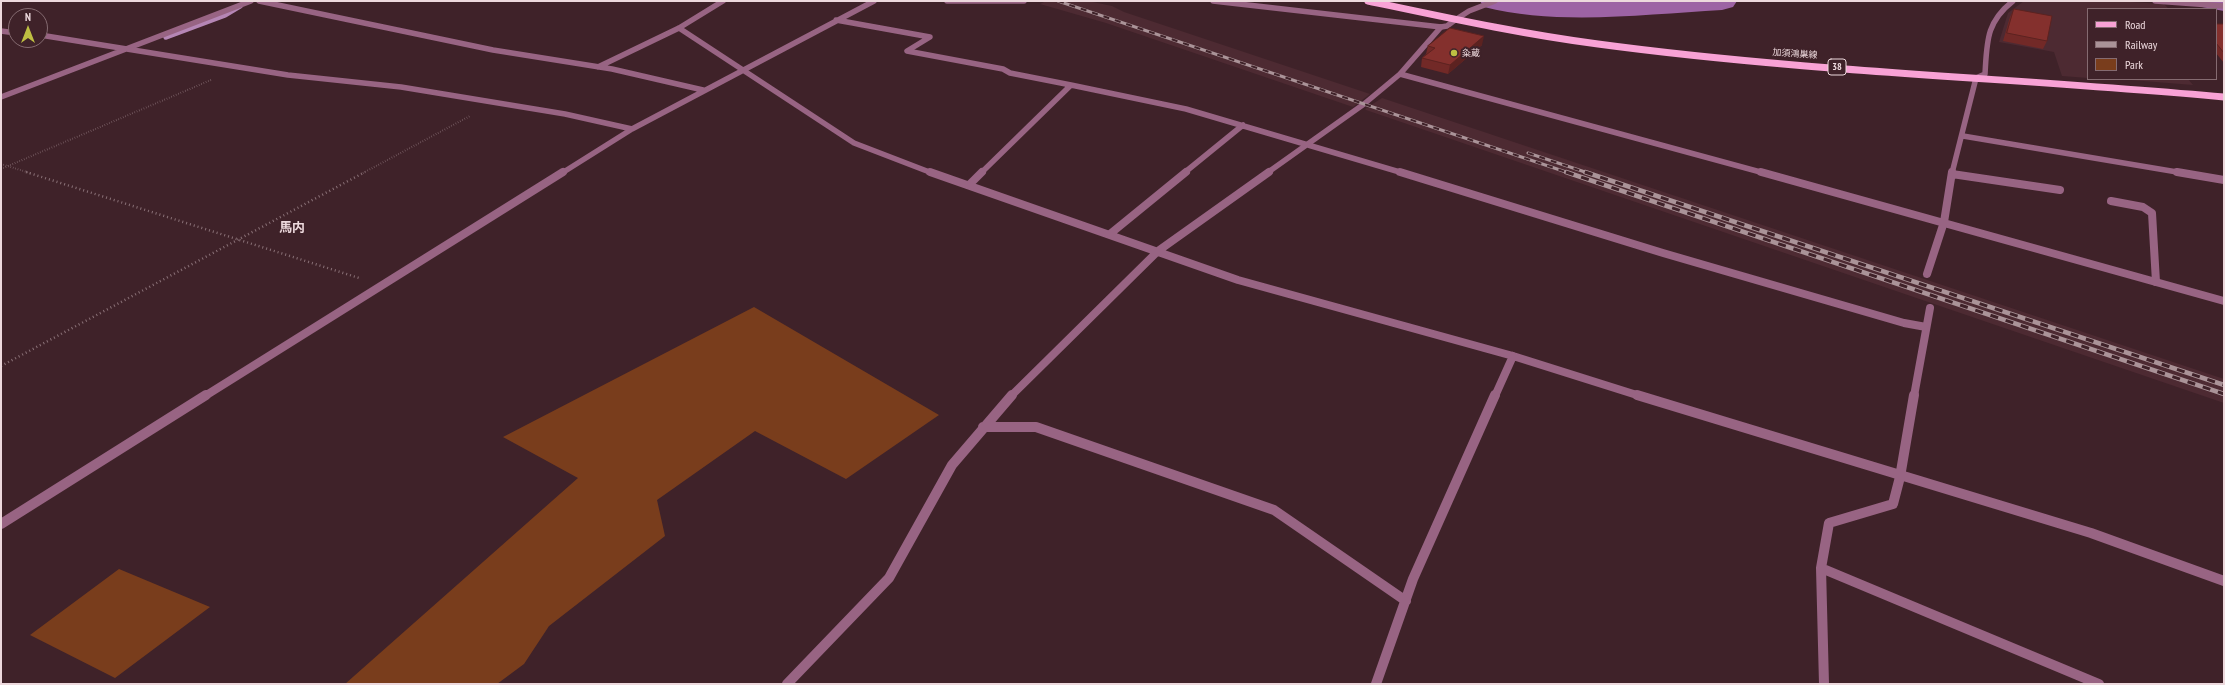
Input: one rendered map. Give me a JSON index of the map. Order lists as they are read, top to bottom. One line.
{"streets":{"main road":["加須鴻巣線","38"]},"districts":["馬内"],"places":["粂蔵"],"legend":["Road","Railway","Park"],"north":"top"}
